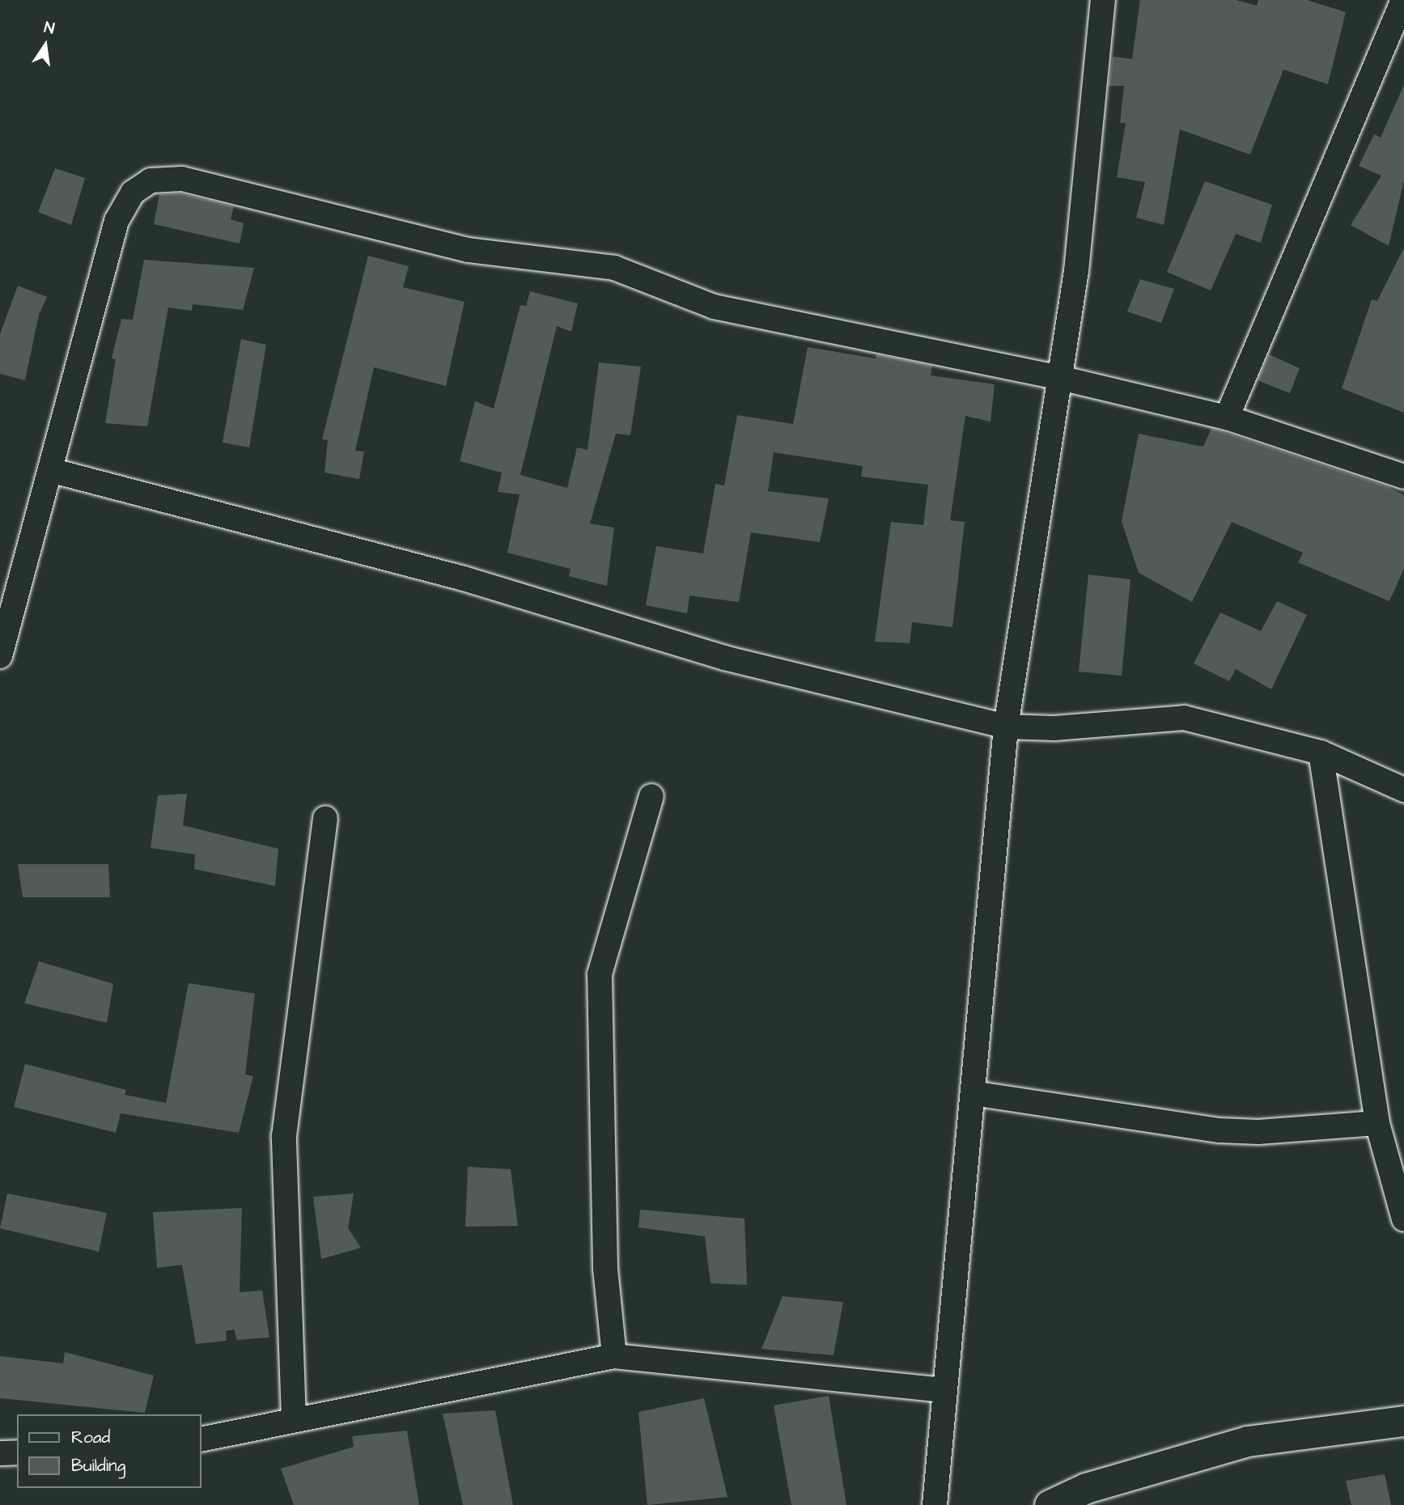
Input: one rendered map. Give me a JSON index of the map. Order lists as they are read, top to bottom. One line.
{"legend":["Road","Building"],"north":"top"}
